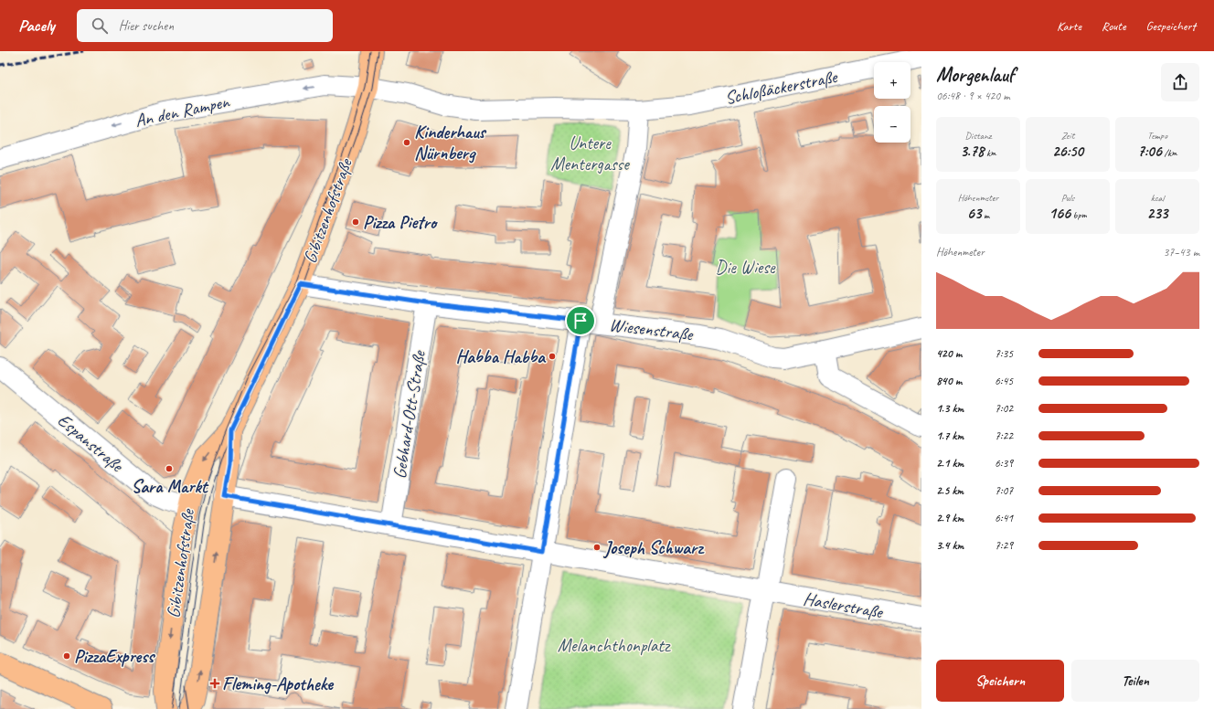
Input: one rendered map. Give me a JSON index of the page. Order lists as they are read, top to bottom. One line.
{"streets":{"main road":["Gibitzenhofstraße"],"street":["Schloßäckerstraße","An den Rampen","Wiesenstraße","Gebhard-Ott-Straße","Espanstraße","Haslerstraße"]},"crossings":[["An den Rampen","Gibitzenhofstraße"],["Gibitzenhofstraße","Wiesenstraße"],["Gibitzenhofstraße","Espanstraße"],["Wiesenstraße","Gebhard-Ott-Straße"]],"one_way":["An den Rampen"],"parks":["Untere Mentergasse","Die Wiese","Melanchthonplatz"],"places":{"other":["Kinderhaus Nürnberg","Pizza Pietro","Habba Habba","Sara Markt","Joseph Schwarz","PizzaExpress"],"health":["Fleming-Apotheke"]},"page":{"header":"Pacely","search":"Hier suchen","nav":["Karte","Route","Gespeichert"],"heading":["Morgenlauf","06:48 · 9 × 420 m"],"map_buttons":["+","−"],"stats":[["Distanz","3.78 km"],["Zeit","26:50"],["Tempo","7:06 /km"],["Höhenmeter","63 m"],["Puls","166 bpm"],["kcal","233"]],"chart":["Höhenmeter","37–43 m"],"list":[{"name":"420 m","note":"7:35"},{"name":"840 m","note":"6:45"},{"name":"1.3 km","note":"7:02"},{"name":"1.7 km","note":"7:22"},{"name":"2.1 km","note":"6:39"},{"name":"2.5 km","note":"7:07"},{"name":"2.9 km","note":"6:41"},{"name":"3.4 km","note":"7:29"}],"buttons":["Speichern","Teilen"]}}
